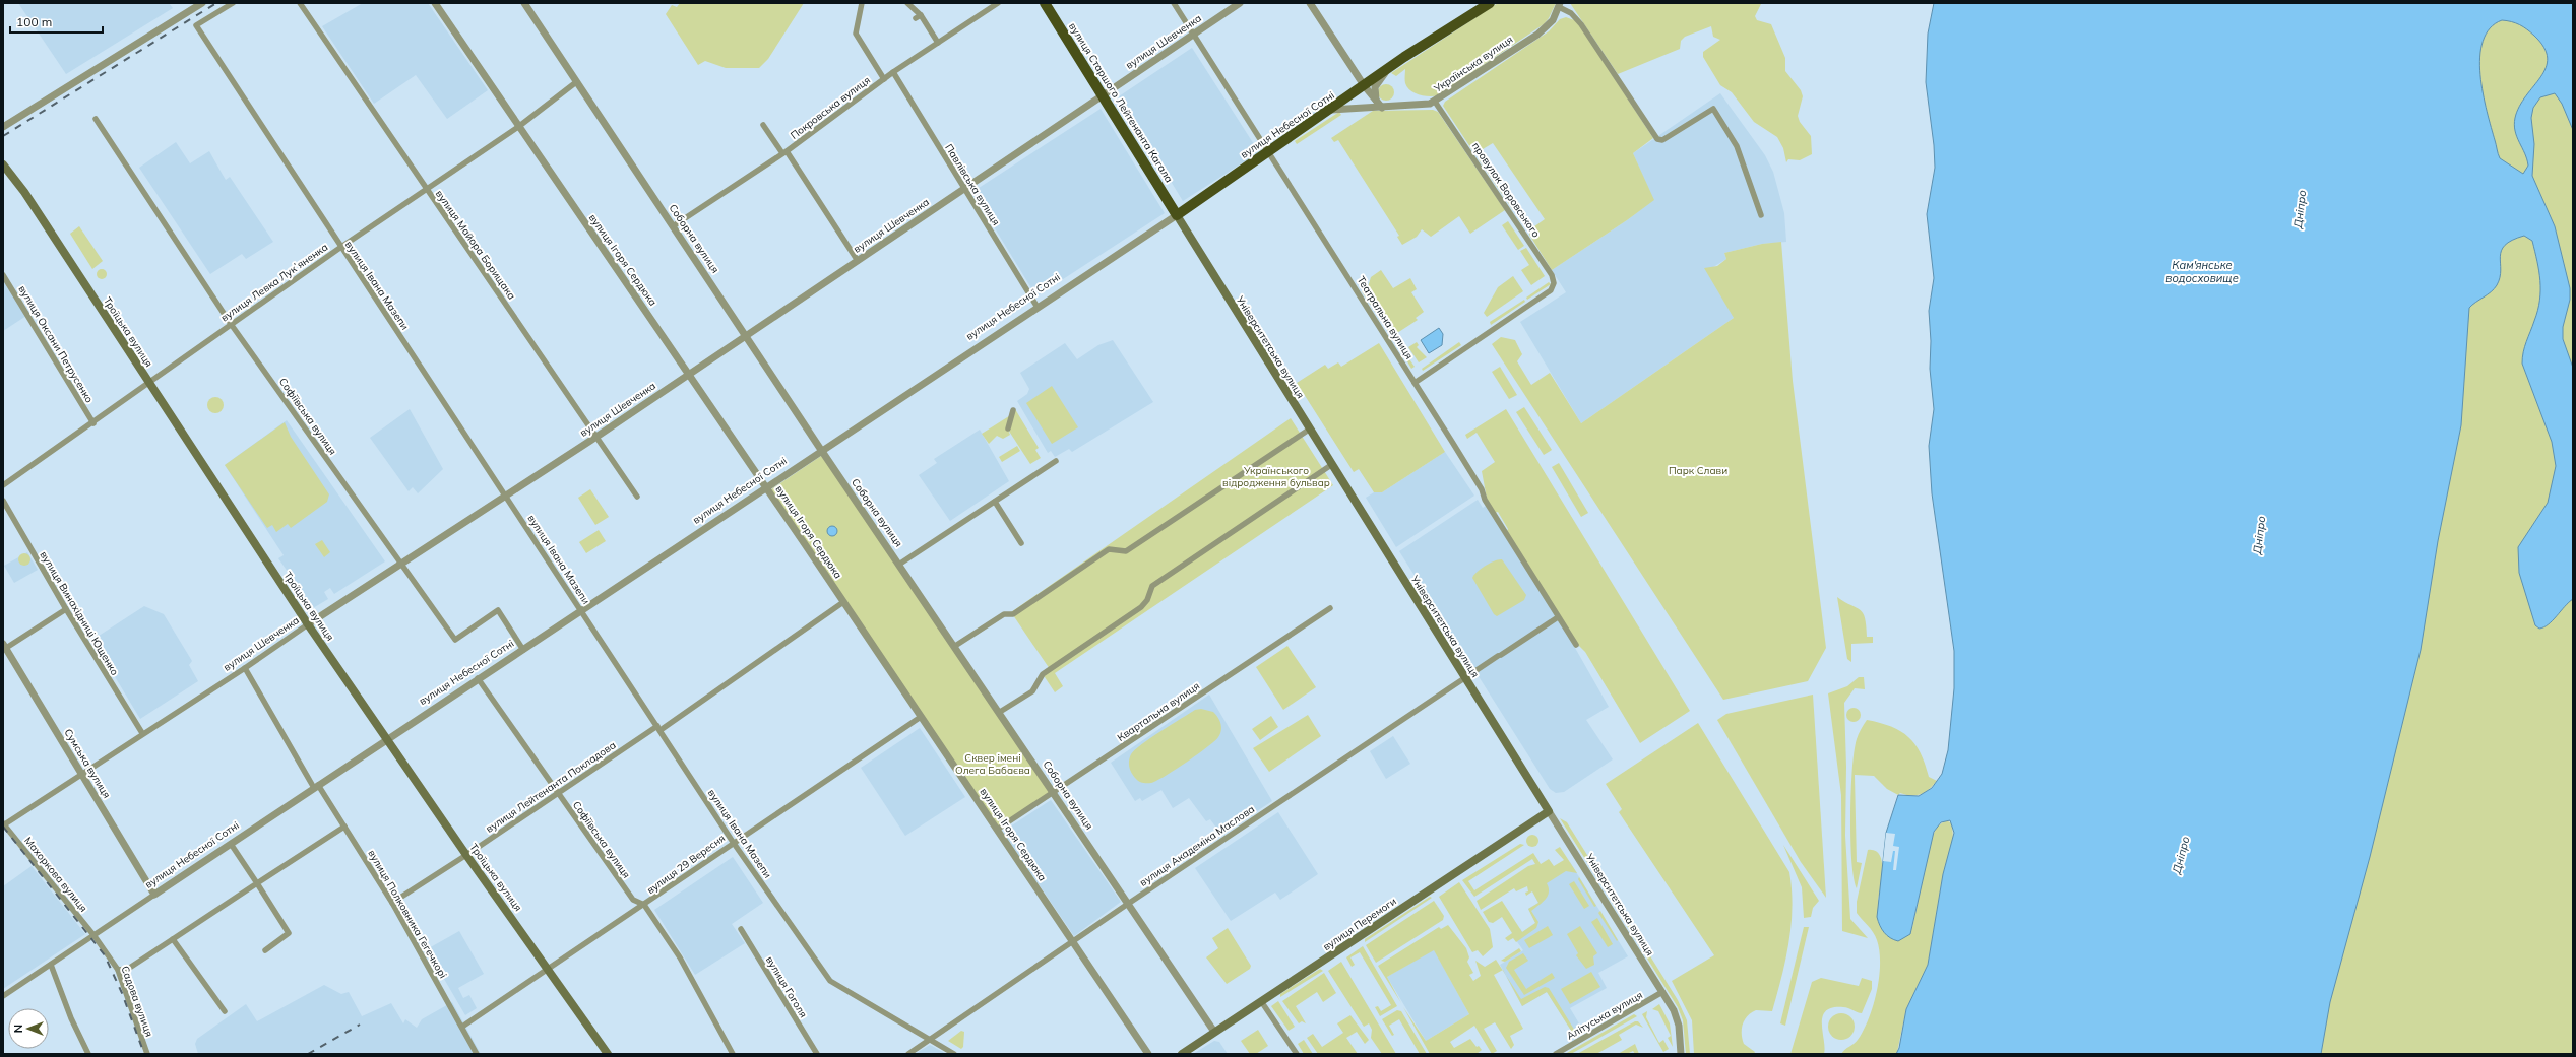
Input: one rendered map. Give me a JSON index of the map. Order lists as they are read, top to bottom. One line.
{"streets":{"highway":["вулиця Старшого Лейтенанта Кагала","вулиця Небесної Сотні"],"main road":["Троїцька вулиця","Університетська вулиця","вулиця Перемоги"],"street":["вулиця Шевченка","Українська вулиця","Покровська вулиця","Павлівська вулиця","провулок Воровського","Соборна вулиця","вулиця Майора Борищака","вулиця Ігоря Сердюка","вулиця Левка Лукʼяненка","вулиця Івана Мазепи","Театральна вулиця","вулиця Оксани Петрусенко","Софіївська вулиця","вулиця Винахідниці Ющенко","Квартальна вулиця","Сумська вулиця","вулиця Лейтенанта Покладова","вулиця Академіка Маслова","вулиця 29 Вересня","Махоркова вулиця","вулиця Полковника Гегечкорі","вулиця Гоголя","Садова вулиця","Алітуська вулиця"]},"crossings":[["вулиця Шевченка","вулиця Старшого Лейтенанта Кагала"],["вулиця Шевченка","Павлівська вулиця"],["вулиця Шевченка","Соборна вулиця"],["вулиця Шевченка","вулиця Майора Борищака"],["вулиця Шевченка","вулиця Ігоря Сердюка"],["вулиця Шевченка","вулиця Івана Мазепи"],["вулиця Шевченка","Театральна вулиця"],["вулиця Шевченка","Троїцька вулиця"],["вулиця Шевченка","Софіївська вулиця"],["вулиця Шевченка","вулиця Винахідниці Ющенко"],["вулиця Шевченка","Сумська вулиця"],["вулиця Шевченка","Махоркова вулиця"],["вулиця Шевченка","вулиця Полковника Гегечкорі"],["Українська вулиця","вулиця Небесної Сотні"],["Українська вулиця","провулок Воровського"],["вулиця Старшого Лейтенанта Кагала","вулиця Небесної Сотні"],["вулиця Старшого Лейтенанта Кагала","Університетська вулиця"],["Покровська вулиця","Павлівська вулиця"],["Покровська вулиця","Соборна вулиця"],["вулиця Небесної Сотні","Павлівська вулиця"],["вулиця Небесної Сотні","Соборна вулиця"],["вулиця Небесної Сотні","вулиця Ігоря Сердюка"],["вулиця Небесної Сотні","вулиця Івана Мазепи"],["вулиця Небесної Сотні","Театральна вулиця"],["вулиця Небесної Сотні","Троїцька вулиця"],["вулиця Небесної Сотні","Університетська вулиця"],["вулиця Небесної Сотні","Софіївська вулиця"],["вулиця Небесної Сотні","Сумська вулиця"],["вулиця Небесної Сотні","Махоркова вулиця"],["вулиця Небесної Сотні","вулиця Полковника Гегечкорі"],["вулиця Небесної Сотні","Садова вулиця"],["провулок Воровського","Театральна вулиця"],["Соборна вулиця","вулиця Левка Лукʼяненка"],["Соборна вулиця","Квартальна вулиця"],["Соборна вулиця","вулиця Академіка Маслова"],["Соборна вулиця","вулиця Перемоги"],["вулиця Майора Борищака","вулиця Левка Лукʼяненка"],["вулиця Ігоря Сердюка","вулиця Левка Лукʼяненка"],["вулиця Ігоря Сердюка","Квартальна вулиця"],["вулиця Ігоря Сердюка","вулиця Лейтенанта Покладова"],["вулиця Ігоря Сердюка","вулиця Академіка Маслова"],["вулиця Ігоря Сердюка","вулиця 29 Вересня"],["вулиця Левка Лукʼяненка","вулиця Івана Мазепи"],["вулиця Левка Лукʼяненка","Троїцька вулиця"],["вулиця Левка Лукʼяненка","вулиця Оксани Петрусенко"],["вулиця Левка Лукʼяненка","Софіївська вулиця"],["вулиця Івана Мазепи","вулиця Лейтенанта Покладова"],["вулиця Івана Мазепи","вулиця Академіка Маслова"],["вулиця Івана Мазепи","вулиця 29 Вересня"],["Театральна вулиця","вулиця Академіка Маслова"],["Троїцька вулиця","вулиця Лейтенанта Покладова"],["Троїцька вулиця","вулиця 29 Вересня"],["Університетська вулиця","вулиця Академіка Маслова"],["Університетська вулиця","вулиця Перемоги"],["Університетська вулиця","Алітуська вулиця"],["Софіївська вулиця","вулиця Лейтенанта Покладова"],["Софіївська вулиця","вулиця 29 Вересня"],["вулиця Лейтенанта Покладова","вулиця Полковника Гегечкорі"],["вулиця 29 Вересня","вулиця Полковника Гегечкорі"],["Махоркова вулиця","Садова вулиця"]],"water":["Дніпро","Кам'янське водосховище"],"parks":["Українського відродження бульвар","Парк Слави","Сквер імені Олега Бабаєва"],"scale_bar":"100 m","north":"left"}
